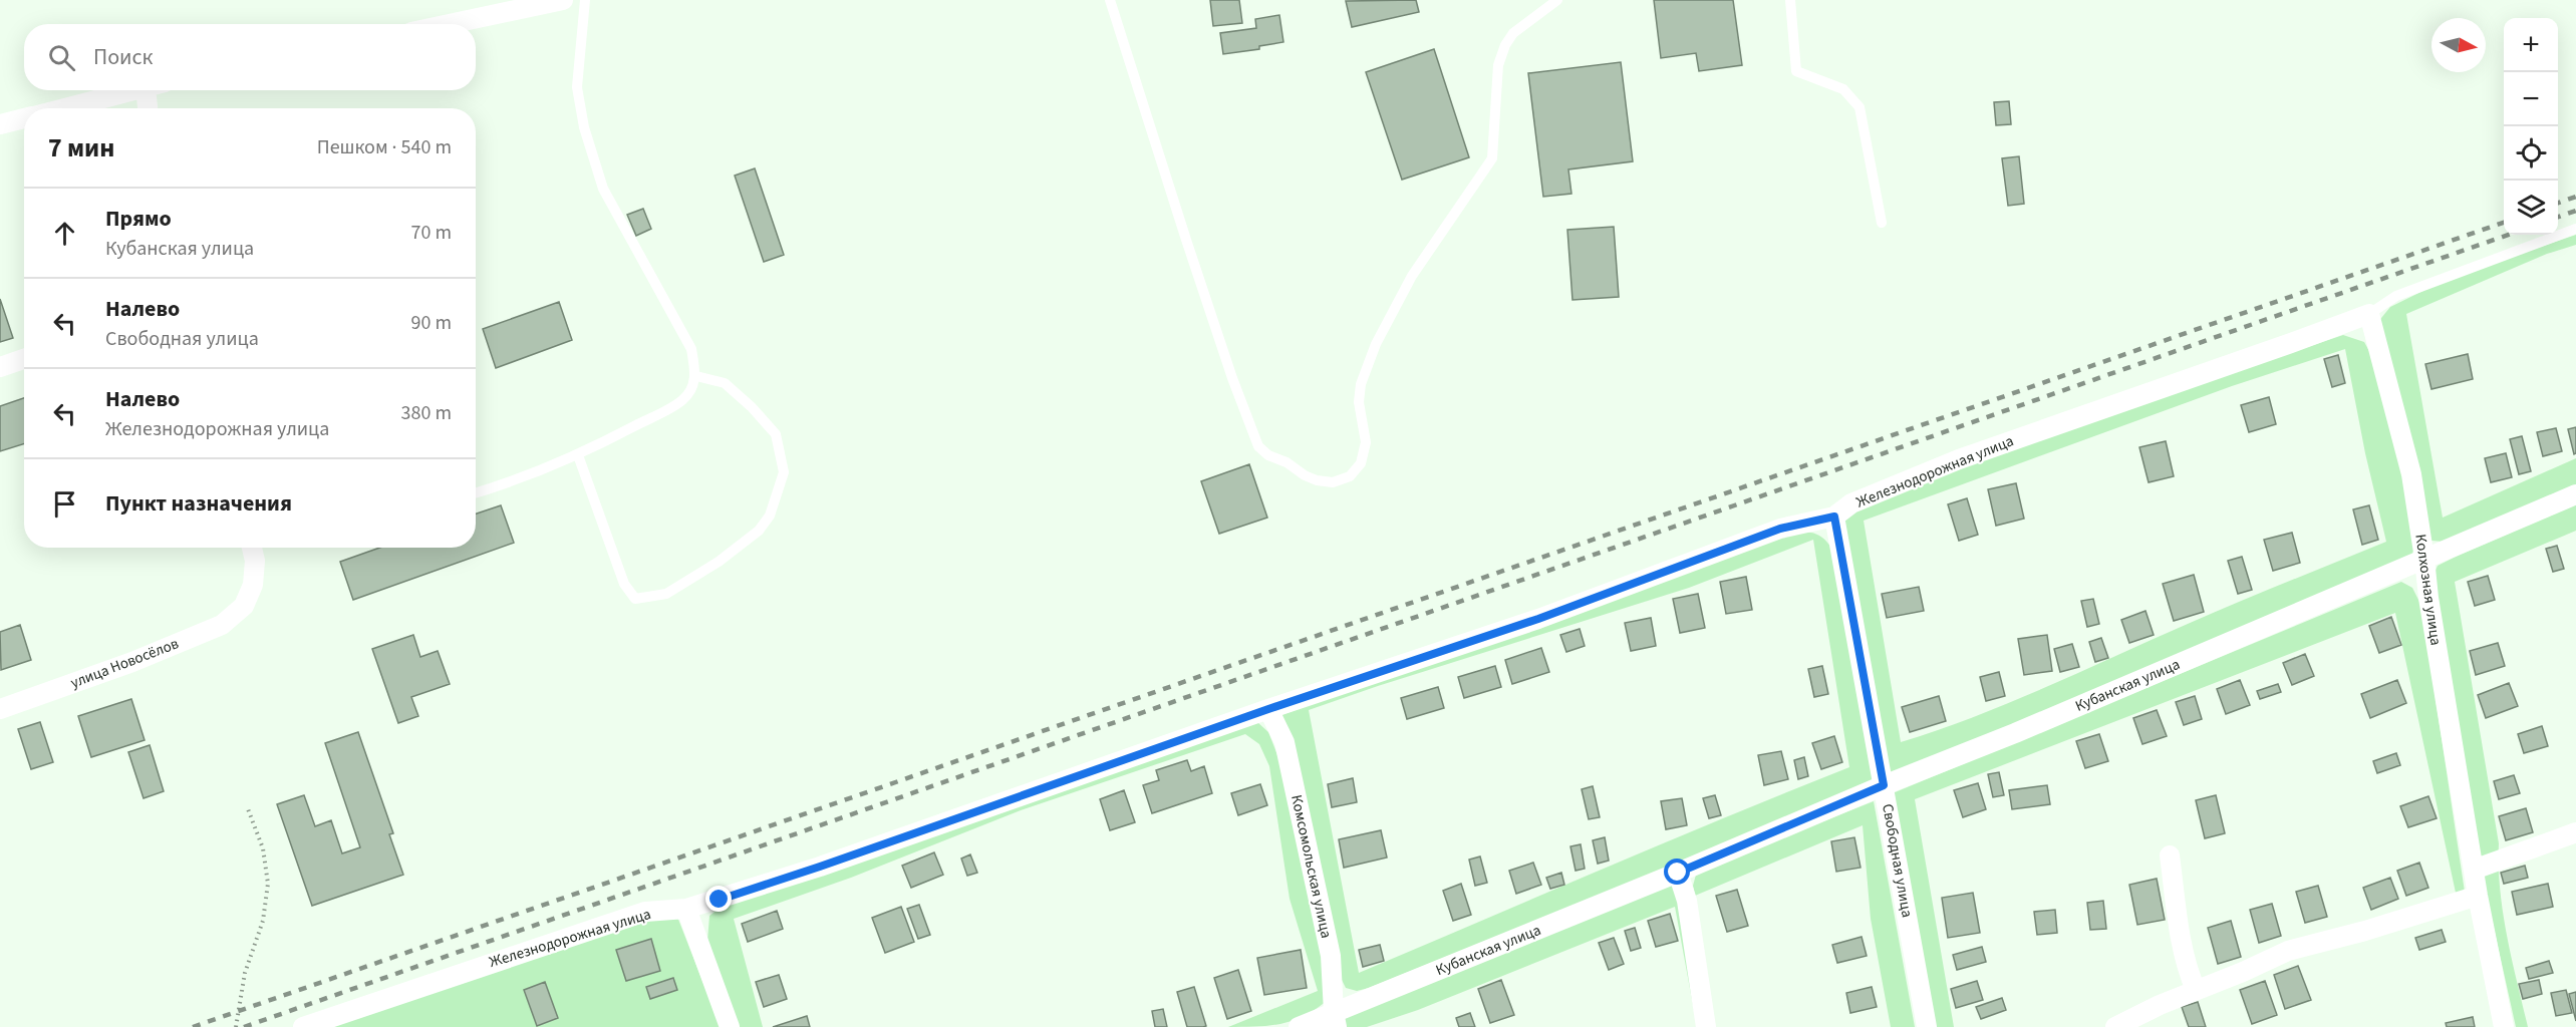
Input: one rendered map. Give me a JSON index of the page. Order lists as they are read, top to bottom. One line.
{"streets":{"street":["Железнодорожная улица","Колхозная улица","улица Новосёлов","Кубанская улица","Свободная улица","Комсомольская улица"]},"crossings":[["Железнодорожная улица","Колхозная улица"],["Железнодорожная улица","Свободная улица"],["Железнодорожная улица","Комсомольская улица"],["Колхозная улица","Кубанская улица"],["Кубанская улица","Свободная улица"],["Кубанская улица","Комсомольская улица"]],"north":"right","page":{"map_buttons":["+","−"],"search":"Поиск","heading":["7 мин","Пешком · 540 m"],"list":[["Прямо","Кубанская улица","70 m"],["Налево","Свободная улица","90 m"],["Налево","Железнодорожная улица","380 m"],"Пункт назначения"]}}
